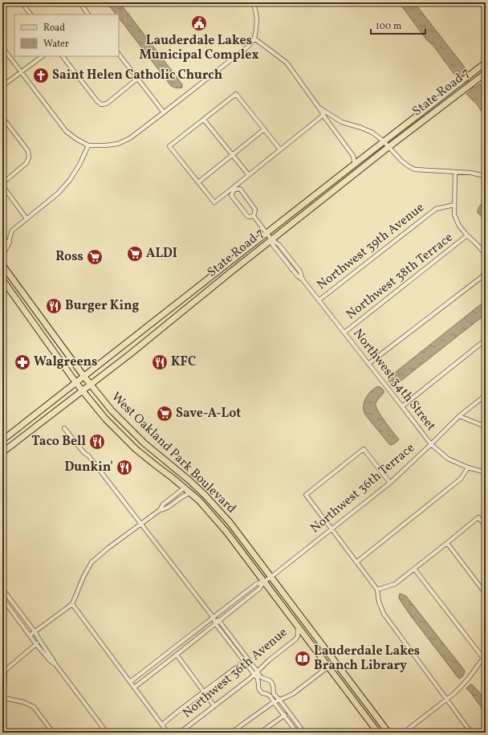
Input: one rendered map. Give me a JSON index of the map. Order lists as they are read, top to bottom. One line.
{"streets":{"main road":["State Road 7","West Oakland Park Boulevard"],"street":["Northwest 39th Avenue","Northwest 38th Terrace","Northwest 34th Street","Northwest 36th Terrace","Northwest 36th Avenue"]},"crossings":[["State Road 7","Northwest 34th Street"],["State Road 7","West Oakland Park Boulevard"],["Northwest 39th Avenue","Northwest 34th Street"],["Northwest 38th Terrace","Northwest 34th Street"],["Northwest 34th Street","Northwest 36th Terrace"],["West Oakland Park Boulevard","Northwest 36th Terrace"],["West Oakland Park Boulevard","Northwest 36th Avenue"]],"places":{"public building":["Lauderdale Lakes Municipal Complex"],"church":["Saint Helen Catholic Church"],"supermarket":["ALDI","Ross","Save-A-Lot"],"restaurant":["Burger King","KFC","Taco Bell","Dunkin'"],"pharmacy":["Walgreens"],"library":["Lauderdale Lakes Branch Library"]},"legend":["Road","Water"],"scale_bar":"100 m"}
